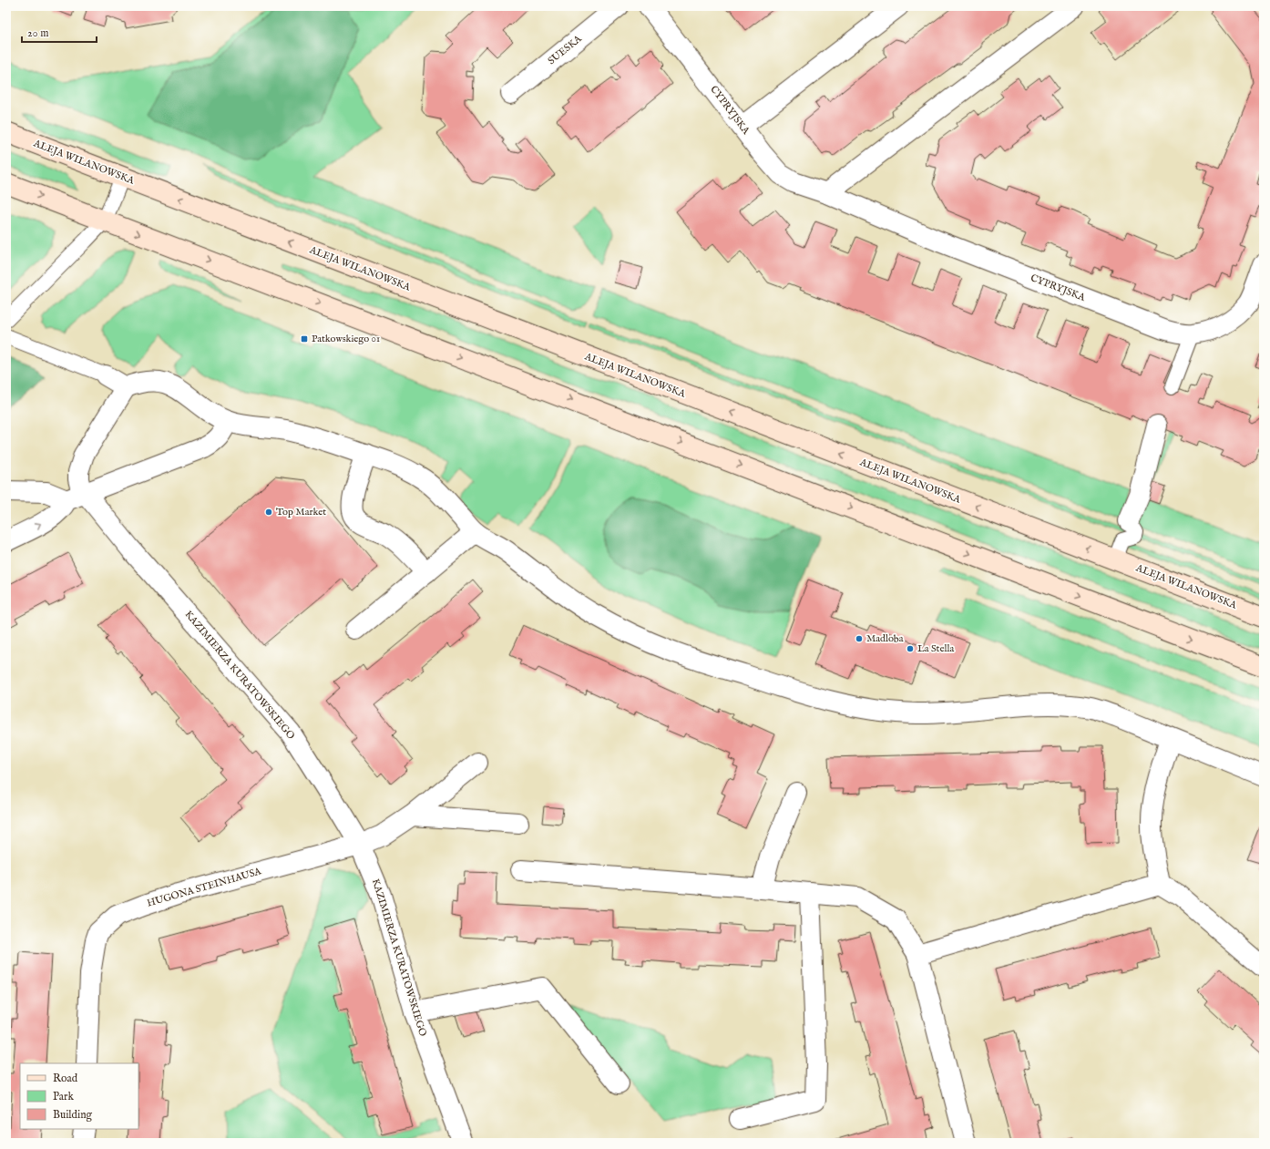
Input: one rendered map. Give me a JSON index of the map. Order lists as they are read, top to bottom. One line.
{"streets":{"main road":["ALEJA WILANOWSKA"],"street":["SUESKA","CYPRYJSKA","KAZIMIERZA KURATOWSKIEGO","HUGONA STEINHAUSA"]},"crossings":[["KAZIMIERZA KURATOWSKIEGO","HUGONA STEINHAUSA"]],"places":{"transit":["Patkowskiego 01"],"other":["Top Market","Madloba","La Stella"]},"legend":["Road","Park","Building"],"scale_bar":"20 m"}
